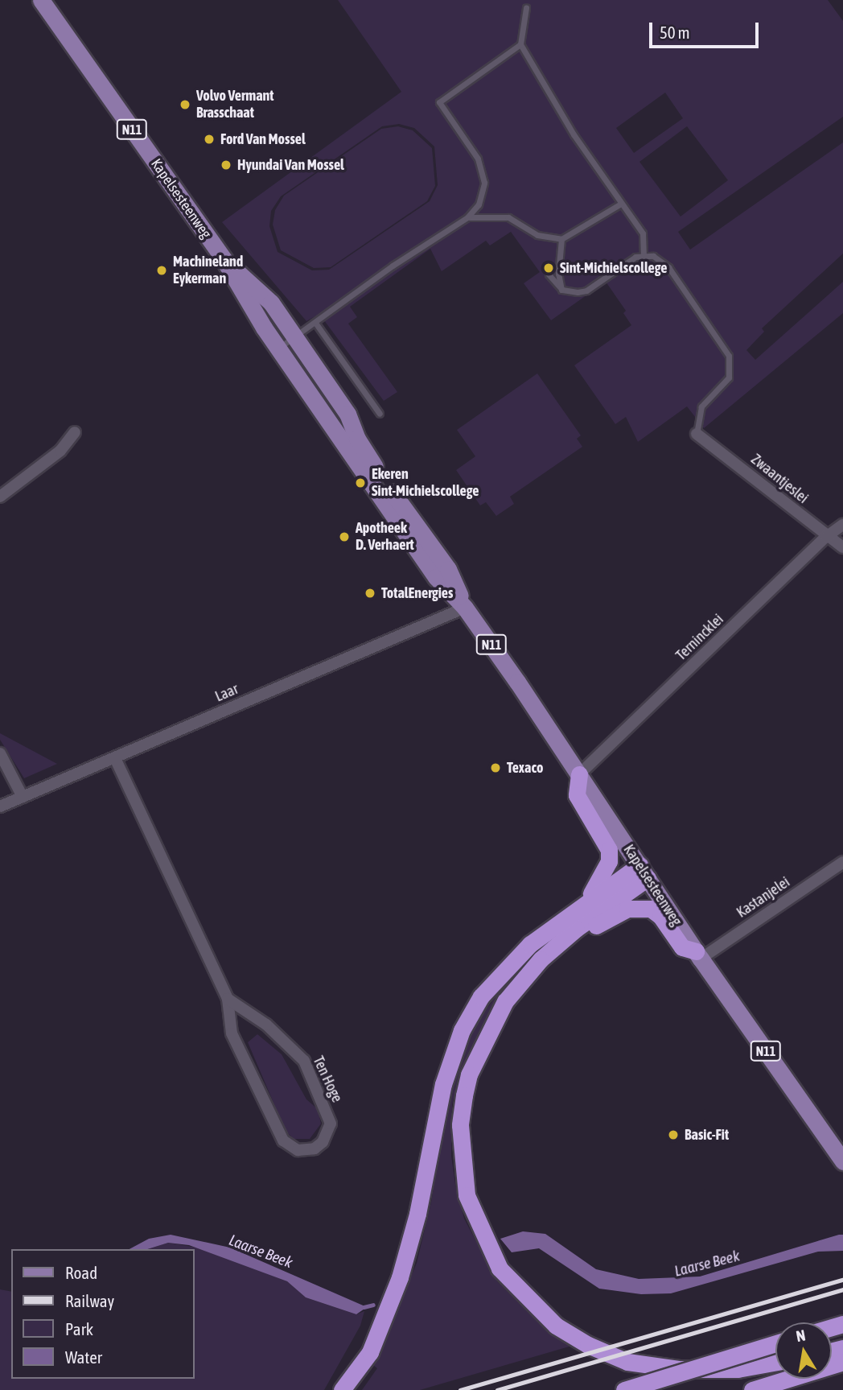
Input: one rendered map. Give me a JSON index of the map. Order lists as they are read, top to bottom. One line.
{"streets":{"main road":["N11","Kapelsesteenweg"],"street":["Zwaantjeslei","Ternincklei","Laar","Kastanjelei","Ten Hoge"]},"crossings":[["Kapelsesteenweg","Ternincklei"],["Kapelsesteenweg","Laar"],["Kapelsesteenweg","Kastanjelei"],["Zwaantjeslei","Ternincklei"],["Laar","Ten Hoge"]],"water":["Laarse Beek"],"places":["Volvo Vermant Brasschaat","Ford Van Mossel","Hyundai Van Mossel","Sint-Michielscollege","Machineland Eykerman","Ekeren Sint-Michielscollege","Apotheek D. Verhaert","TotalEnergies","Texaco","Basic-Fit"],"legend":["Road","Railway","Park","Water"],"scale_bar":"50 m","north":"top"}
